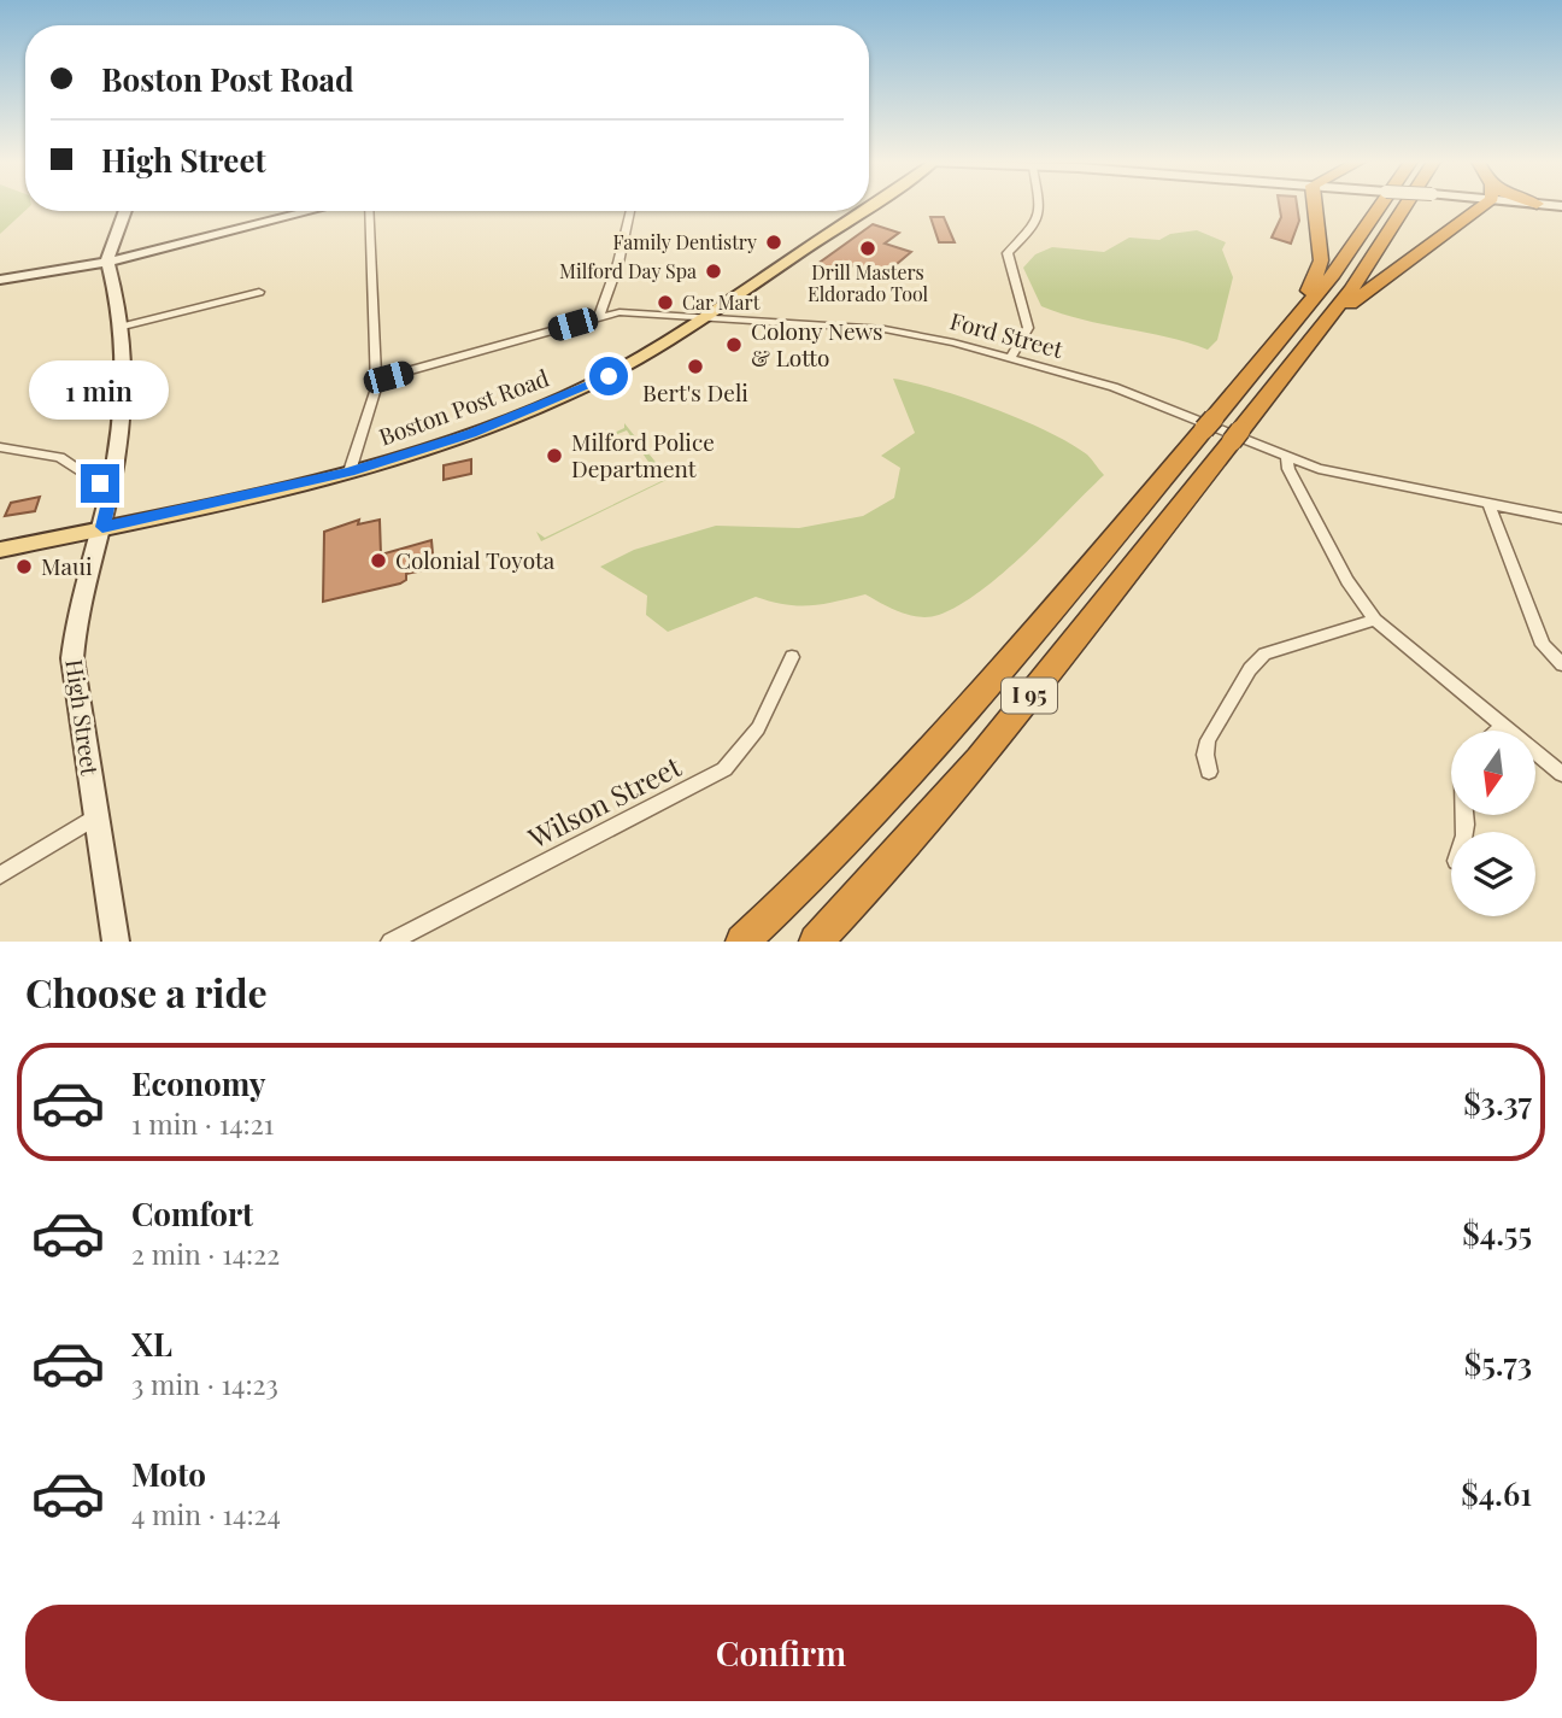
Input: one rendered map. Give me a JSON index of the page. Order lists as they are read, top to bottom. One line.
{"streets":{"highway":["I 95"],"main road":["Boston Post Road","High Street"],"street":["Ford Street","Wilson Street"]},"crossings":[["Ford Street","Boston Post Road"],["Boston Post Road","High Street"]],"places":["Family Dentistry","Drill Masters Eldorado Tool","Milford Day Spa","Car Mart","Colony News & Lotto","Bert's Deli","Milford Police Department","Colonial Toyota","Maui"],"north":"bottom","page":{"banner":["Boston Post Road","High Street"],"bubble":"1 min","heading":"Choose a ride","list":[{"name":"Economy","note":"1 min · 14:21","value":"$3.37"},{"name":"Comfort","note":"2 min · 14:22","value":"$4.55"},{"name":"XL","note":"3 min · 14:23","value":"$5.73"},{"name":"Moto","note":"4 min · 14:24","value":"$4.61"}],"buttons":"Confirm"}}
